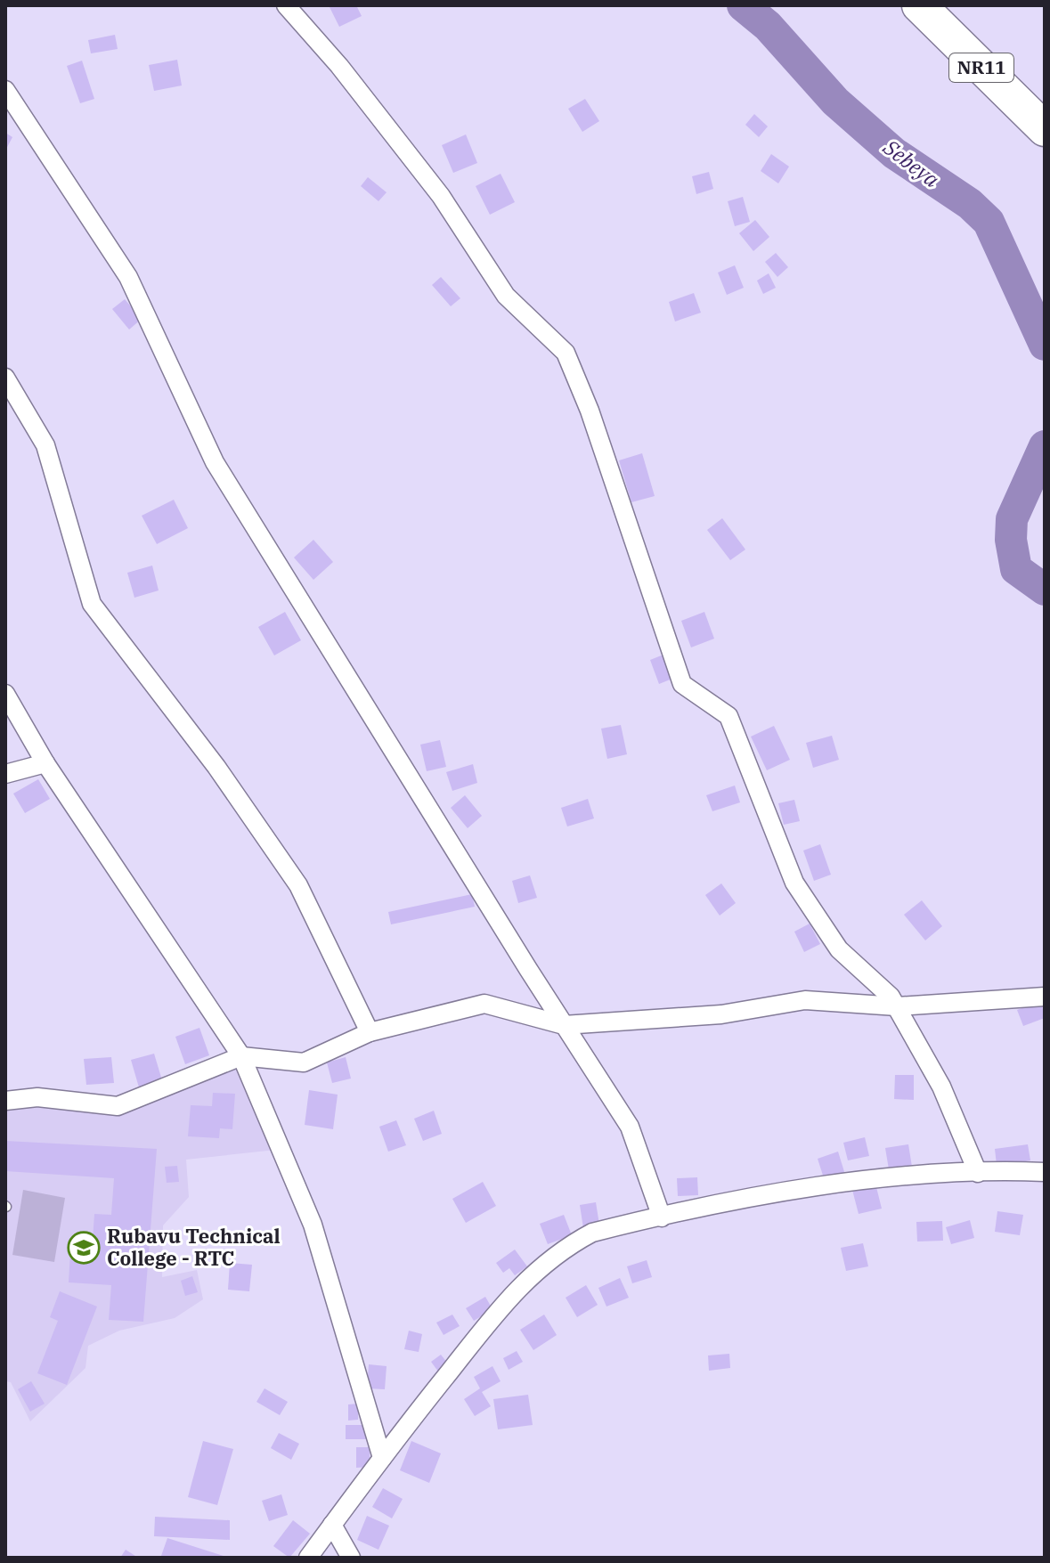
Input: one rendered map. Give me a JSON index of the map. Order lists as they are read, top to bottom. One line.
{"streets":{"highway":["NR11"]},"water":["Sebeya"],"places":{"school or university":["Rubavu Technical College - RTC"]}}
